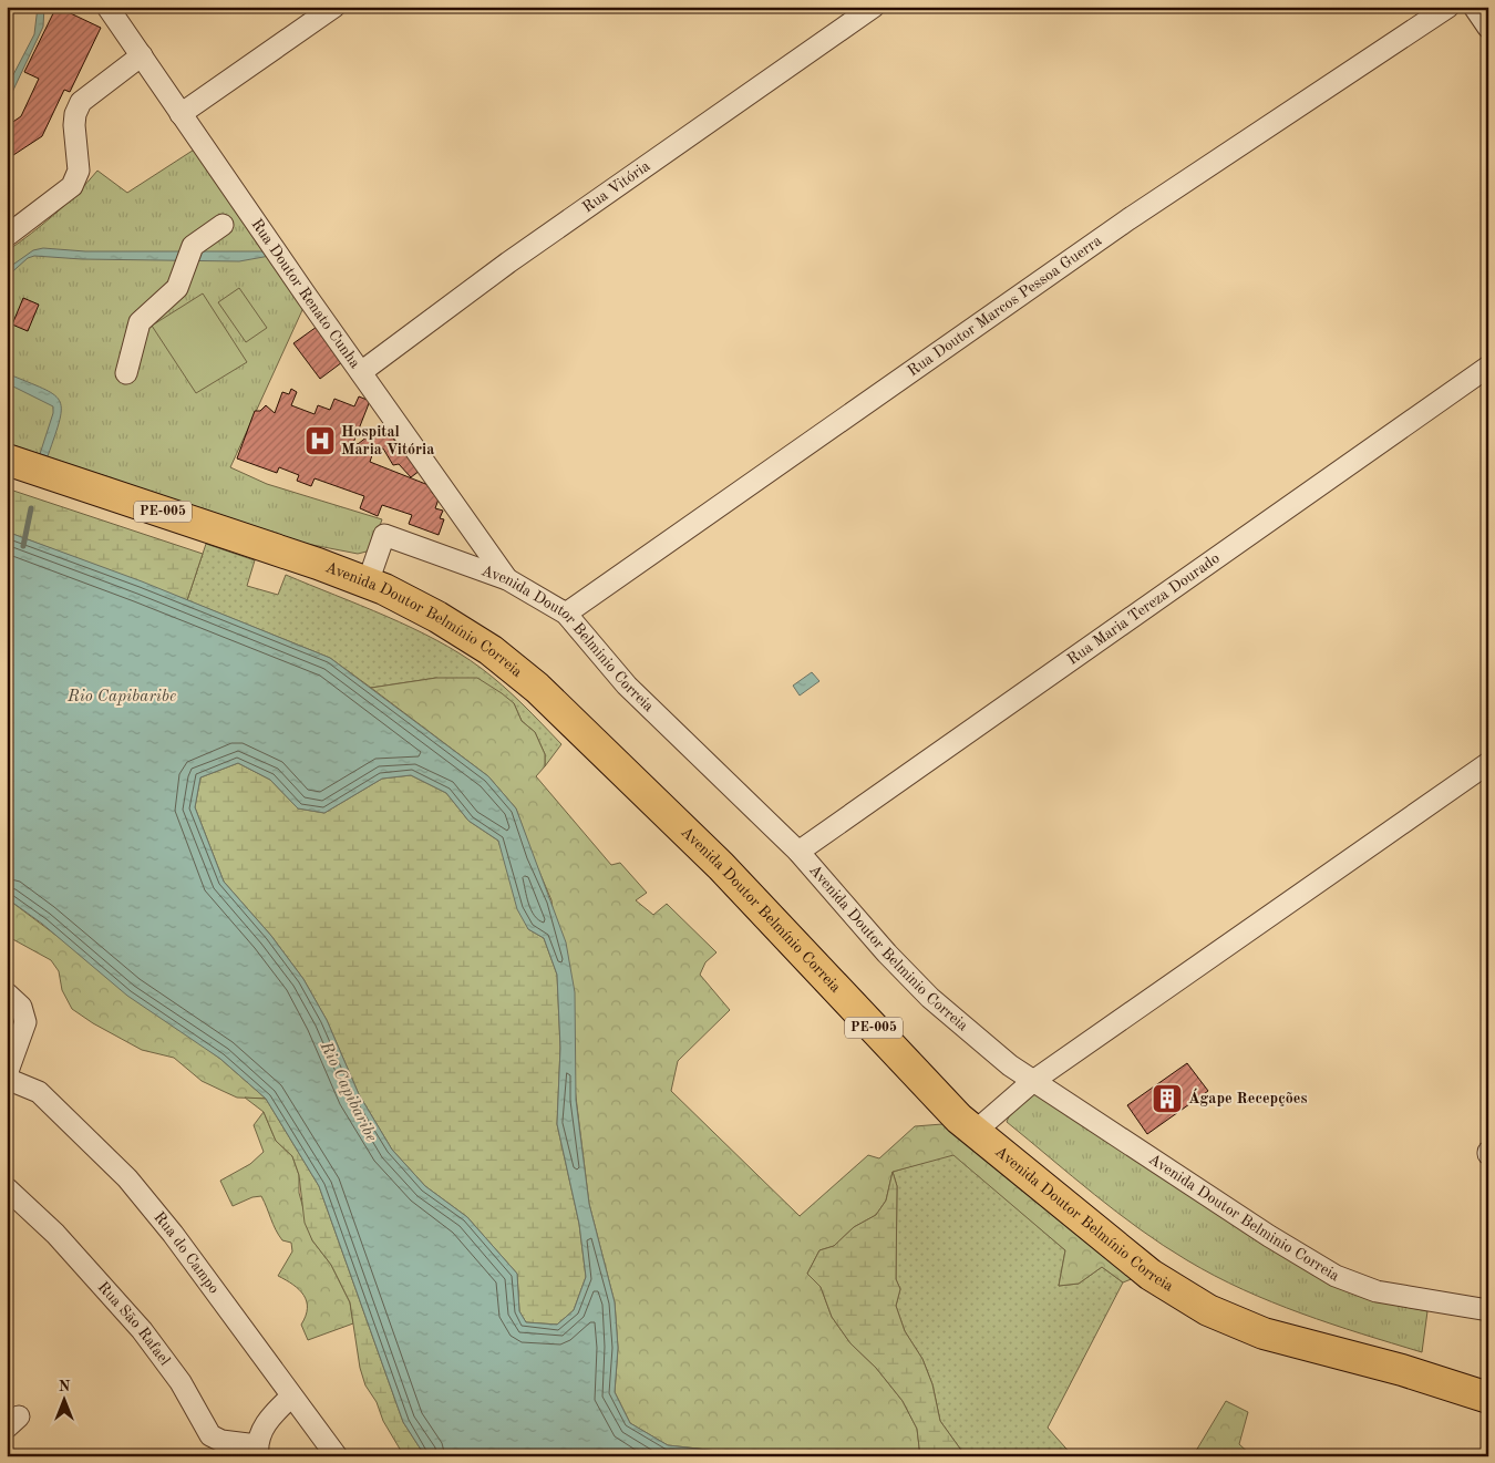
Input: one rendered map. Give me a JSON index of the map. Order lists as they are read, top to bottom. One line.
{"streets":{"main road":["PE-005","Avenida Doutor Belmínio Correia"],"street":["Rua Vitória","Rua Doutor Renato Cunha","Rua Doutor Marcos Pessoa Guerra","Rua Maria Tereza Dourado","Avenida Doutor Belminio Correia","Rua do Campo","Rua São Rafael"]},"crossings":[["Rua Vitória","Rua Doutor Renato Cunha"],["Rua Doutor Renato Cunha","Avenida Doutor Belminio Correia"],["Rua Doutor Marcos Pessoa Guerra","Avenida Doutor Belminio Correia"],["Rua Maria Tereza Dourado","Avenida Doutor Belminio Correia"],["Avenida Doutor Belmínio Correia","Avenida Doutor Belminio Correia"]],"water":["Rio Capibaribe"],"places":{"hospital":["Hospital Maria Vitória"],"building":["Ágape Recepções"]},"north":"top"}
